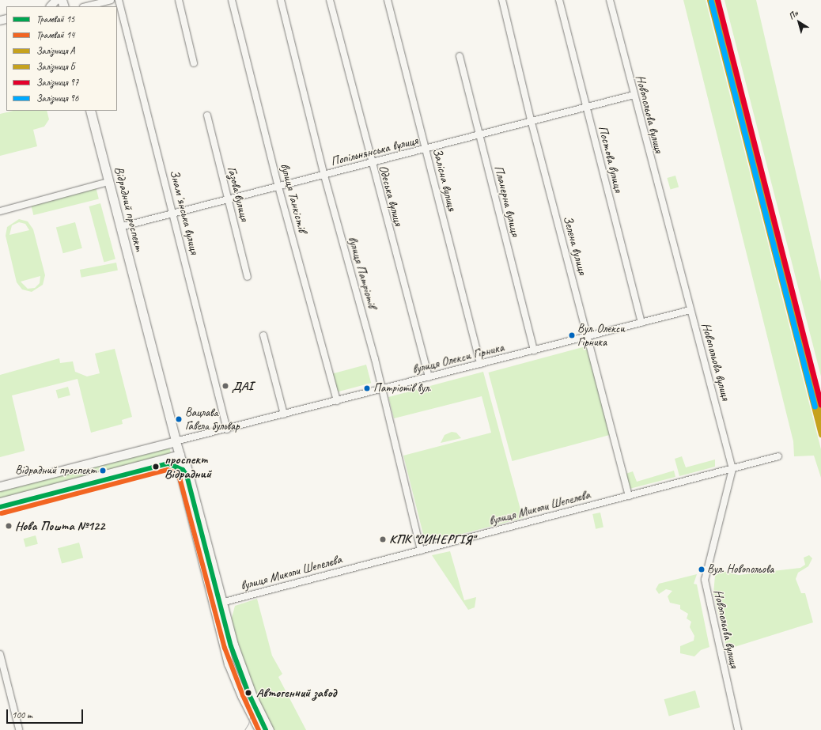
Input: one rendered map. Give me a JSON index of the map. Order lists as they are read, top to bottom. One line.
{"streets":{"main road":["Відрадний проспект"],"street":["Новопольова вулиця","Попільнянська вулиця","Постова вулиця","Залісна вулиця","Газова вулиця","Одеська вулиця","вулиця Танкістів","Планерна вулиця","Знамʼянська вулиця","Зелена вулиця","вулиця Патріотів","вулиця Олекси Гірника","вулиця Миколи Шепелєва"]},"crossings":[["Новопольова вулиця","Попільнянська вулиця"],["Новопольова вулиця","вулиця Олекси Гірника"],["Новопольова вулиця","вулиця Миколи Шепелєва"],["Попільнянська вулиця","Постова вулиця"],["Попільнянська вулиця","Залісна вулиця"],["Попільнянська вулиця","Газова вулиця"],["Попільнянська вулиця","Одеська вулиця"],["Попільнянська вулиця","вулиця Танкістів"],["Попільнянська вулиця","Планерна вулиця"],["Попільнянська вулиця","Відрадний проспект"],["Попільнянська вулиця","Знамʼянська вулиця"],["Попільнянська вулиця","Зелена вулиця"],["Попільнянська вулиця","вулиця Патріотів"],["Постова вулиця","вулиця Олекси Гірника"],["Залісна вулиця","вулиця Олекси Гірника"],["Одеська вулиця","вулиця Олекси Гірника"],["вулиця Танкістів","вулиця Олекси Гірника"],["Планерна вулиця","вулиця Олекси Гірника"],["Відрадний проспект","вулиця Олекси Гірника"],["Відрадний проспект","вулиця Миколи Шепелєва"],["Знамʼянська вулиця","вулиця Олекси Гірника"],["Зелена вулиця","вулиця Олекси Гірника"],["Зелена вулиця","вулиця Миколи Шепелєва"],["вулиця Патріотів","вулиця Олекси Гірника"],["вулиця Патріотів","вулиця Миколи Шепелєва"]],"places":["Вул. Олекси Гірника","ДАІ","Патріотів вул.","Вацлава Гавела бульвар","проспект Відрадний","Відрадний проспект","Нова Пошта №122","КПК \"СИНЕРГІЯ\"","Вул. Новопольова","Автогенний завод"],"lines":["rail line A","rail line Б","rail line 97","rail line 96","tram line 15","tram line 14"],"legend":["Трамвай 15","Трамвай 14","Залізниця A","Залізниця Б","Залізниця 97","Залізниця 96"],"scale_bar":"100 m","north":"top left"}
